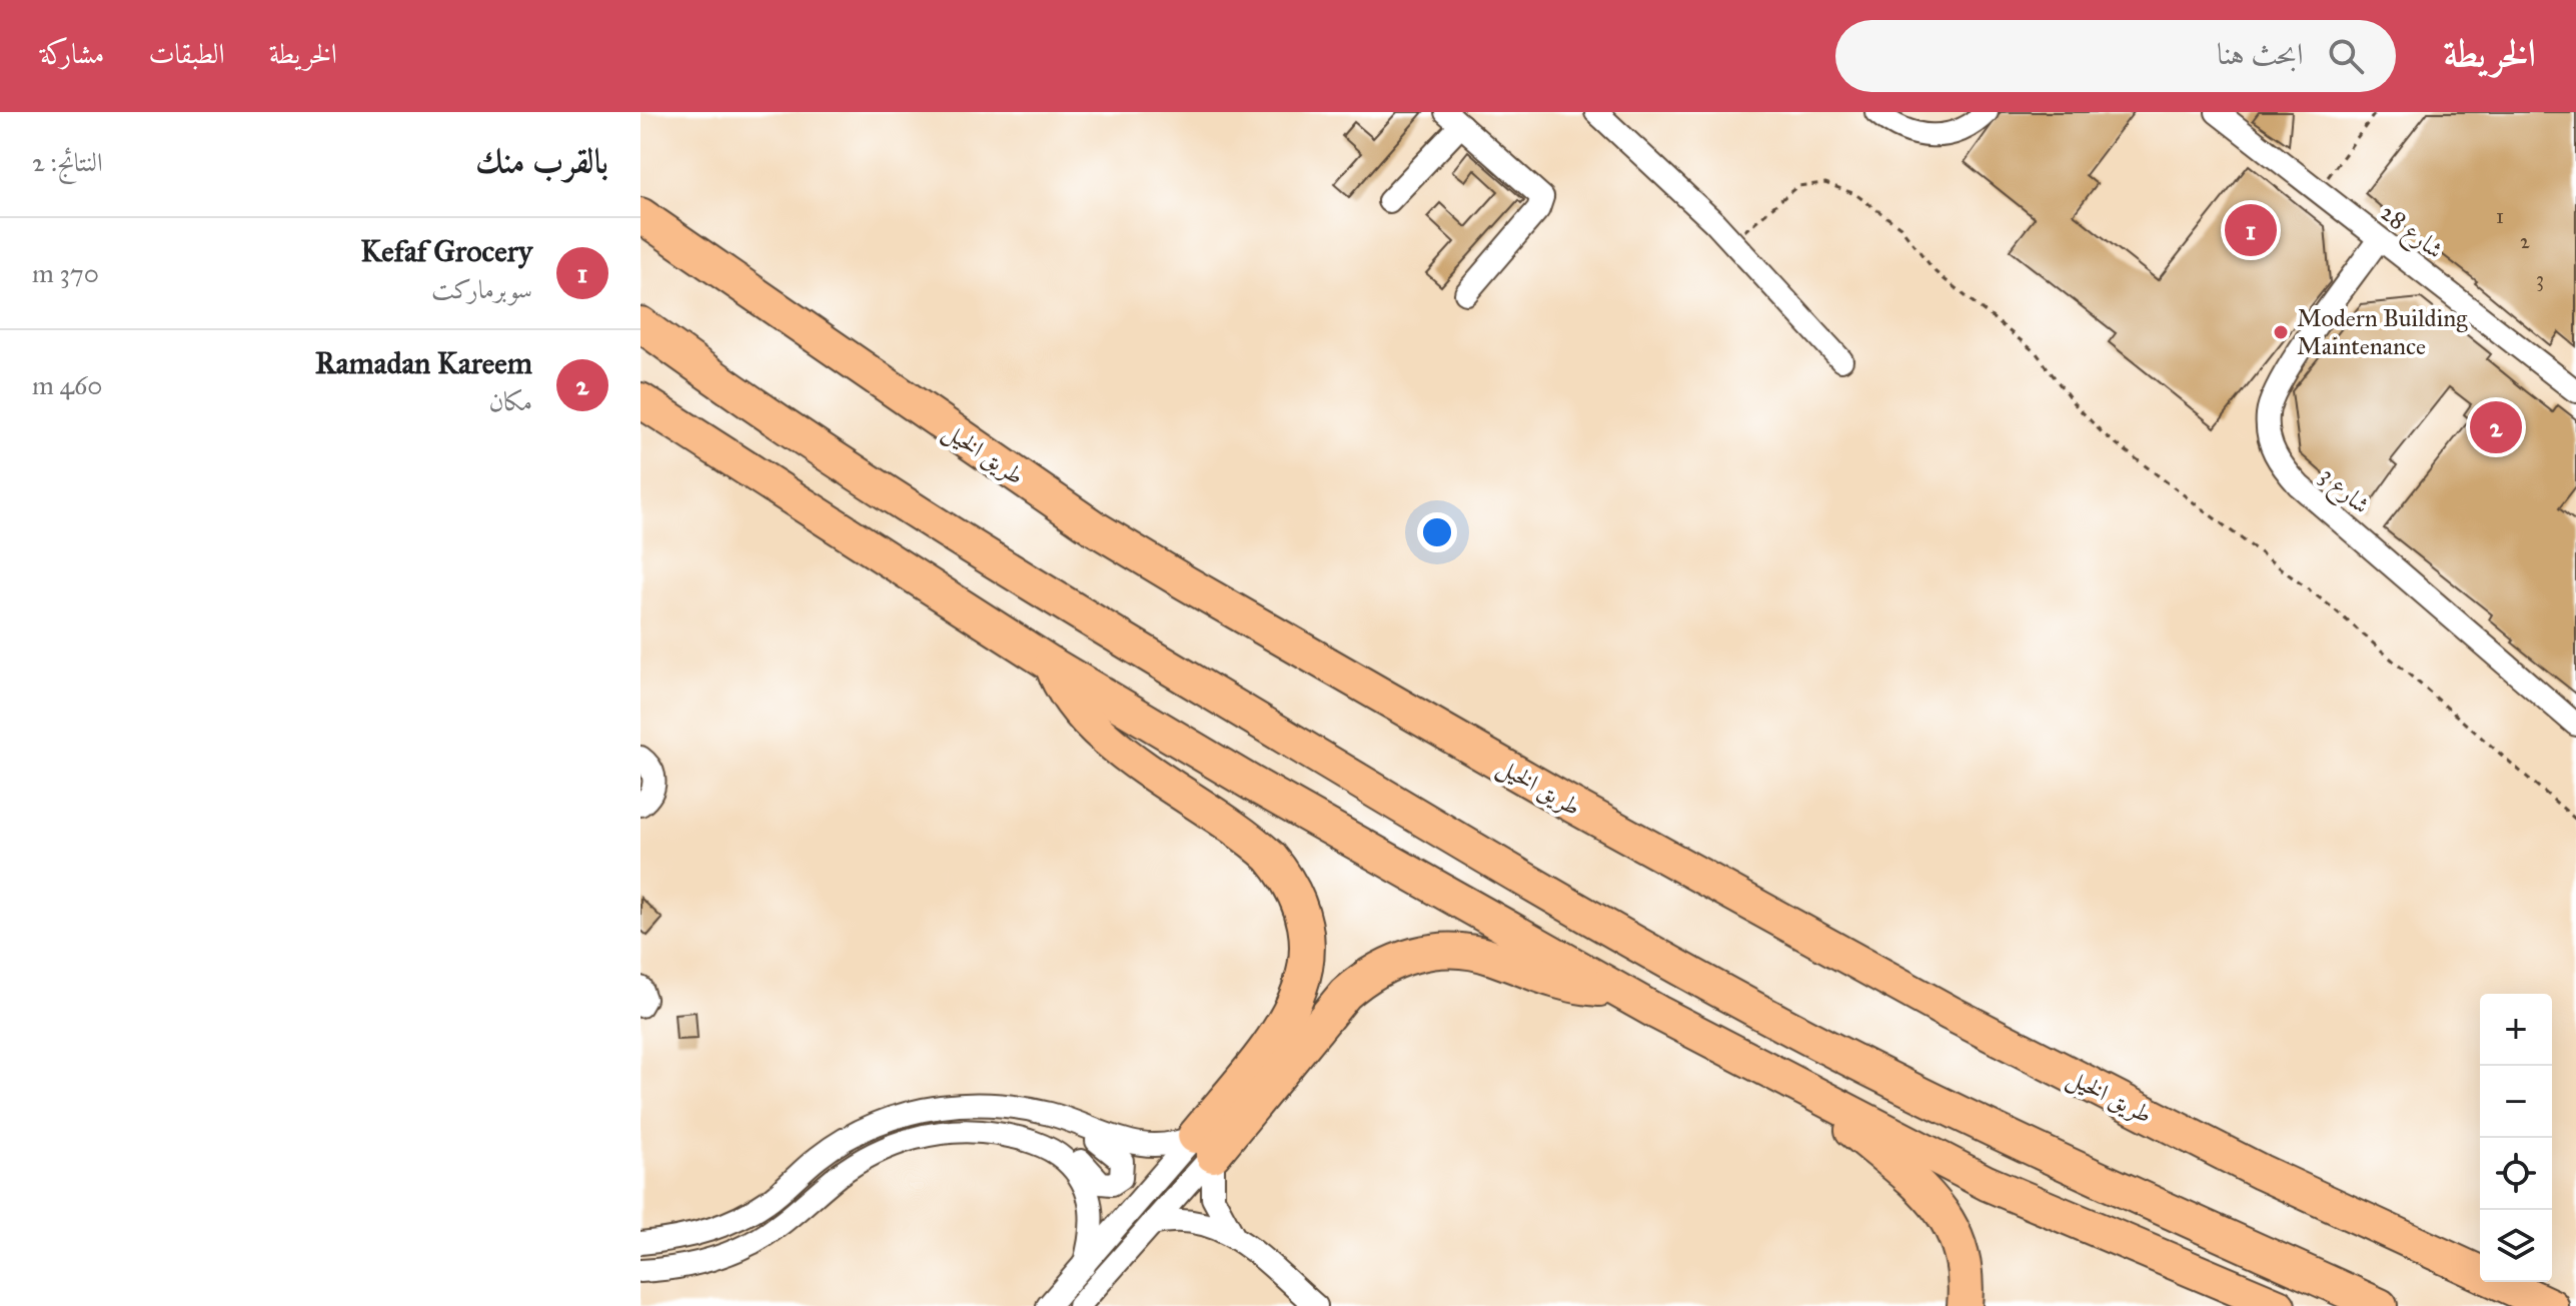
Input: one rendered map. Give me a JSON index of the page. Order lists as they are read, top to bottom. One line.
{"streets":{"highway":["طريق الخيل"],"street":["شارع 28","شارع 3"]},"crossings":[["شارع 28","شارع 3"]],"places":["Modern Building Maintenance"],"house_numbers":["1","2","3"],"page":{"header":"الخريطة","search":"ابحث هنا","nav":["الخريطة","الطبقات","مشاركة"],"heading":["بالقرب منك","النتائج: 2"],"pins":["1","2"],"list":[{"mark":"1","name":"Kefaf Grocery","note":"سوبرماركت","value":"370 m"},{"mark":"2","name":"Ramadan Kareem","note":"مكان","value":"460 m"}],"map_buttons":["+","−"]}}
